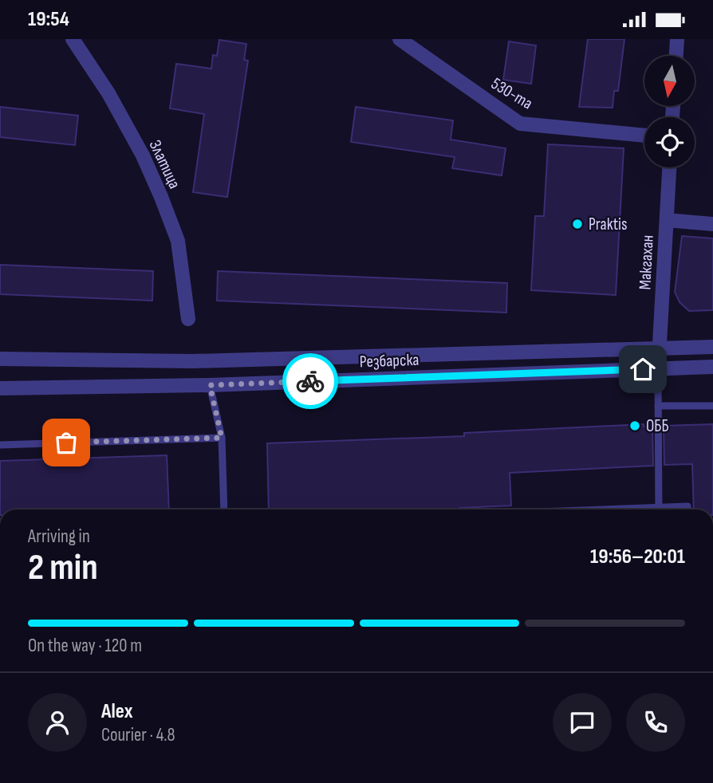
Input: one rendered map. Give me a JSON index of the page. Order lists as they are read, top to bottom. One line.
{"streets":{"street":["530-та","Златица","Макгахан","Резбарска"]},"crossings":[["Макгахан","Резбарска"]],"places":["Praktis","ОББ"],"north":"bottom","page":{"status":"19:54","heading":["2 min","Arriving in","19:56–20:01"],"panel":["Alex","Courier · 4.8"],"bar":"On the way · 120 m"}}
